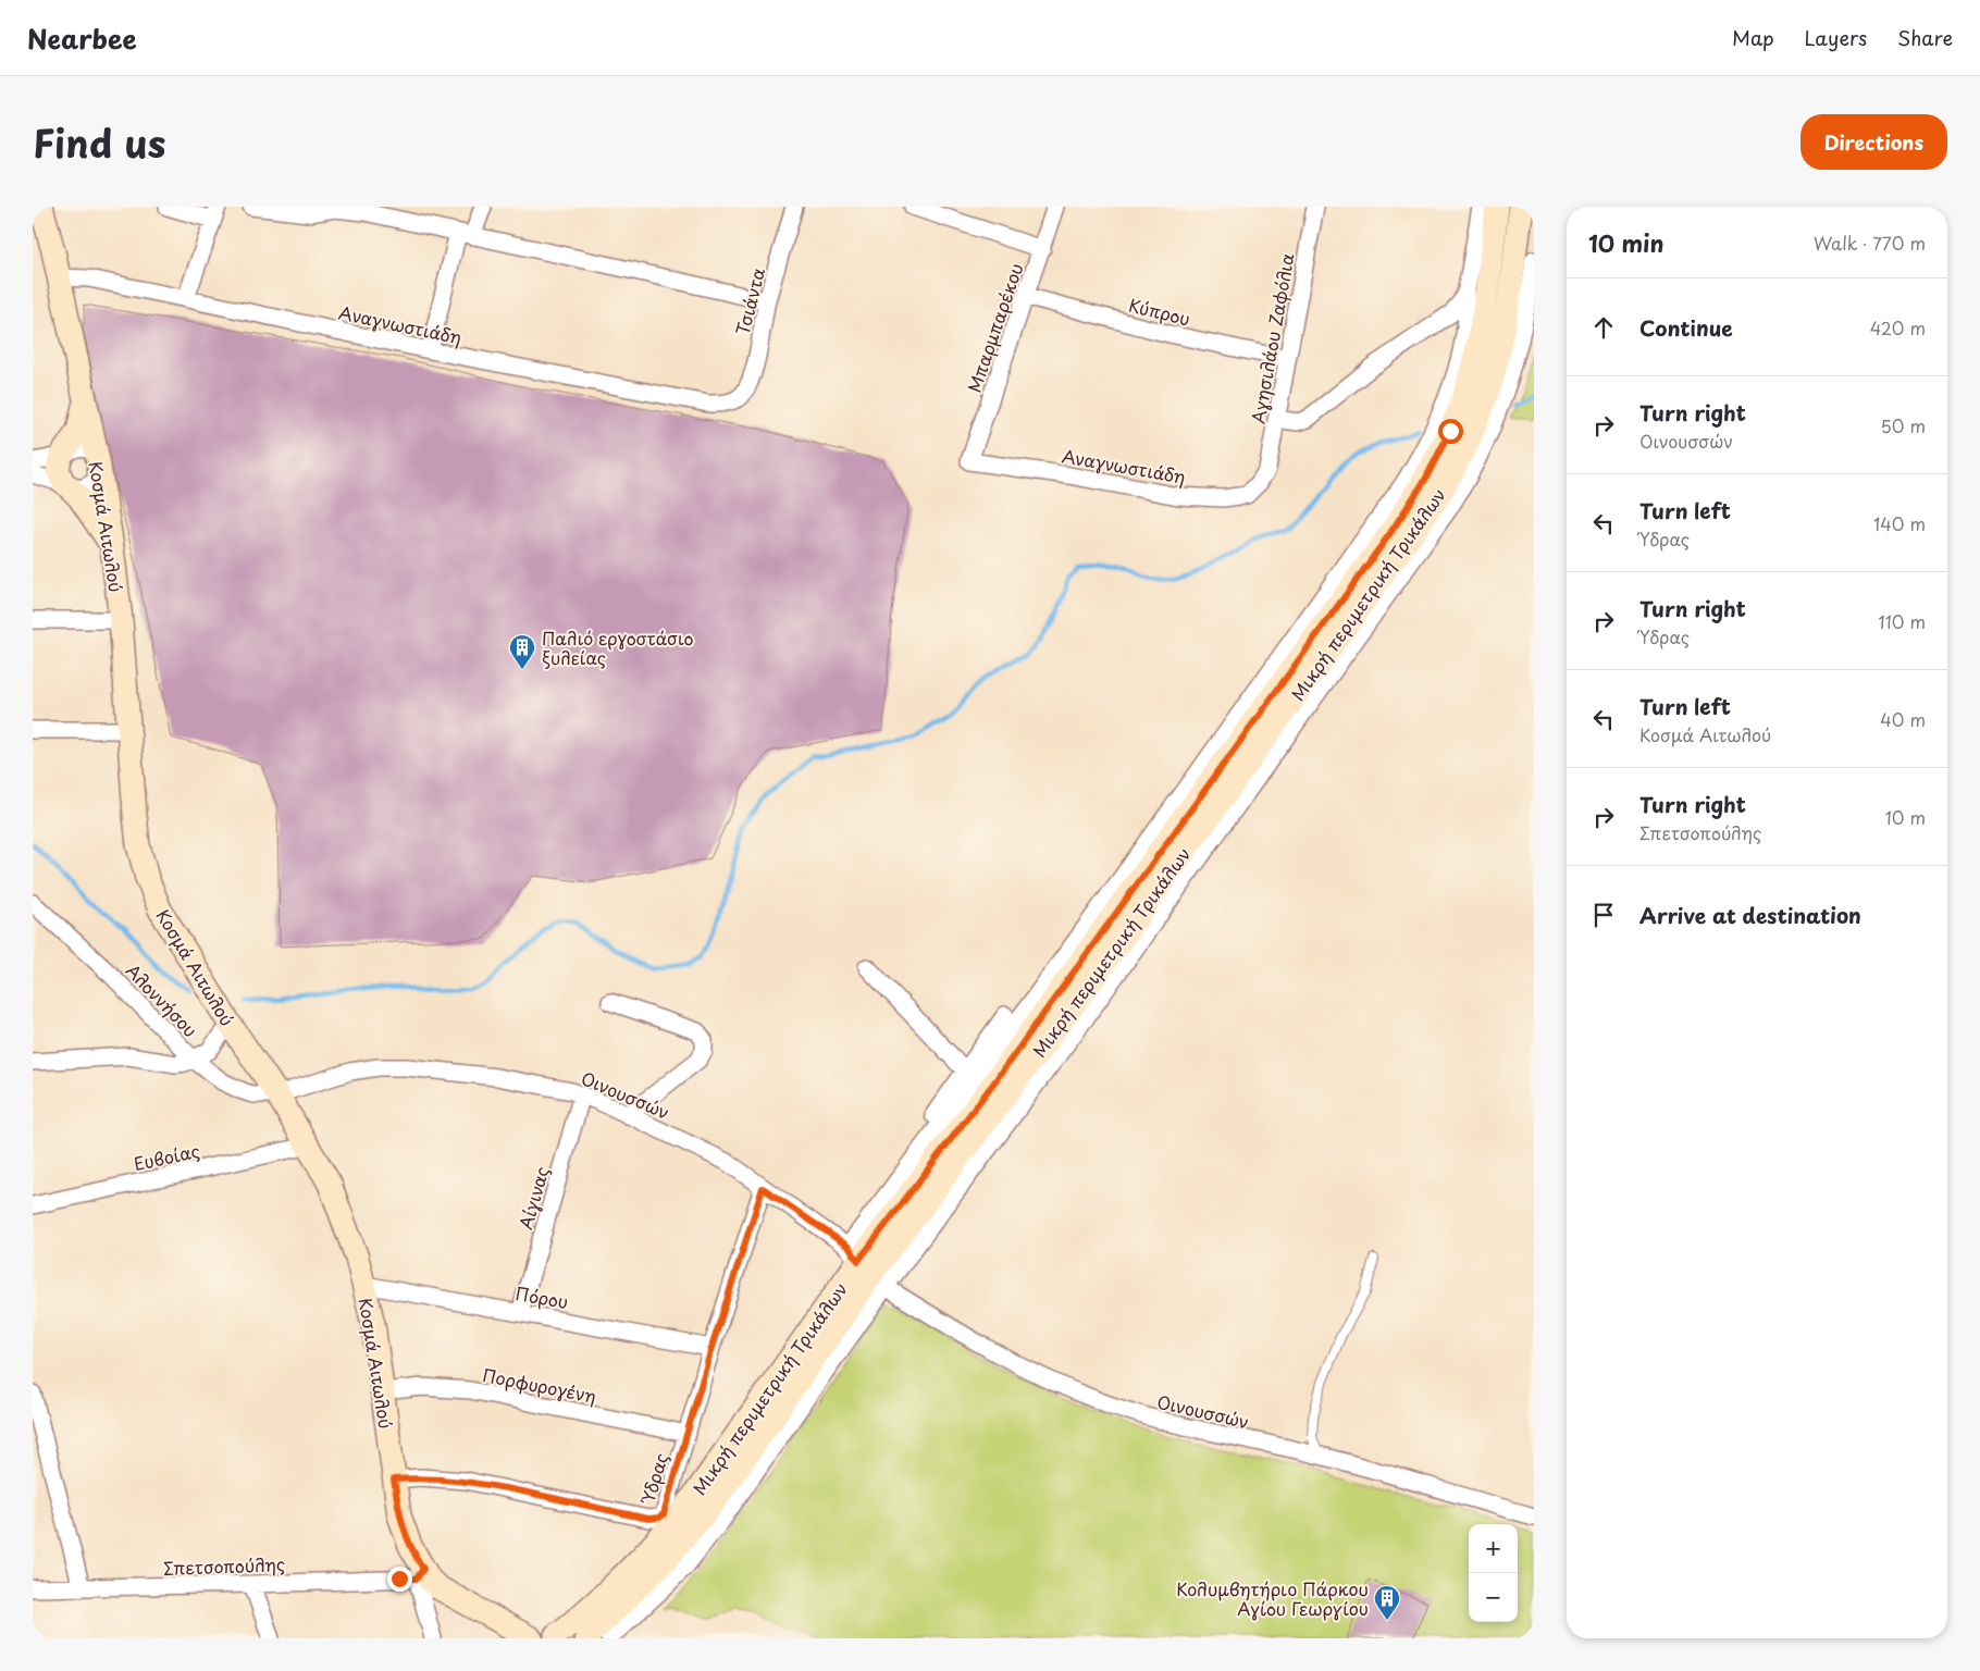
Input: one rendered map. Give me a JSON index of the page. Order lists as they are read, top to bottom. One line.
{"streets":{"main road":["Κοσμά Αιτωλού","Μικρή περιμετρική Τρικάλων"],"street":["Τσιάντα","Κύπρου","Αναγνωστιάδη","Μπαρμπαρέκου","Αγησιλάου Ζαφόλια","Αλοννήσου","Οινουσσών","Ευβοίας","Αίγινας","Πόρου","Πορφυρογένη","Ύδρας","Σπετσοπούλης"]},"crossings":[["Τσιάντα","Αναγνωστιάδη"],["Κύπρου","Μπαρμπαρέκου"],["Κύπρου","Αγησιλάου Ζαφόλια"],["Αναγνωστιάδη","Μπαρμπαρέκου"],["Αναγνωστιάδη","Αγησιλάου Ζαφόλια"],["Αναγνωστιάδη","Κοσμά Αιτωλού"],["Κοσμά Αιτωλού","Αλοννήσου"],["Κοσμά Αιτωλού","Οινουσσών"],["Κοσμά Αιτωλού","Ευβοίας"],["Κοσμά Αιτωλού","Πόρου"],["Κοσμά Αιτωλού","Πορφυρογένη"],["Κοσμά Αιτωλού","Ύδρας"],["Κοσμά Αιτωλού","Σπετσοπούλης"],["Μικρή περιμετρική Τρικάλων","Οινουσσών"],["Αλοννήσου","Οινουσσών"],["Οινουσσών","Αίγινας"],["Οινουσσών","Ύδρας"],["Αίγινας","Πόρου"],["Πόρου","Ύδρας"],["Πορφυρογένη","Ύδρας"]],"places":{"building":["Παλιό εργοστάσιο ξυλείας","Κολυμβητήριο Πάρκου Αγίου Γεωργίου"]},"page":{"header":"Nearbee","nav":["Map","Layers","Share"],"title":"Find us","buttons":"Directions","heading":["10 min","Walk · 770 m"],"list":[["Continue","420 m"],["Turn right","Οινουσσών","50 m"],["Turn left","Ύδρας","140 m"],["Turn right","Ύδρας","110 m"],["Turn left","Κοσμά Αιτωλού","40 m"],["Turn right","Σπετσοπούλης","10 m"],"Arrive at destination"],"map_buttons":["+","−"]}}
